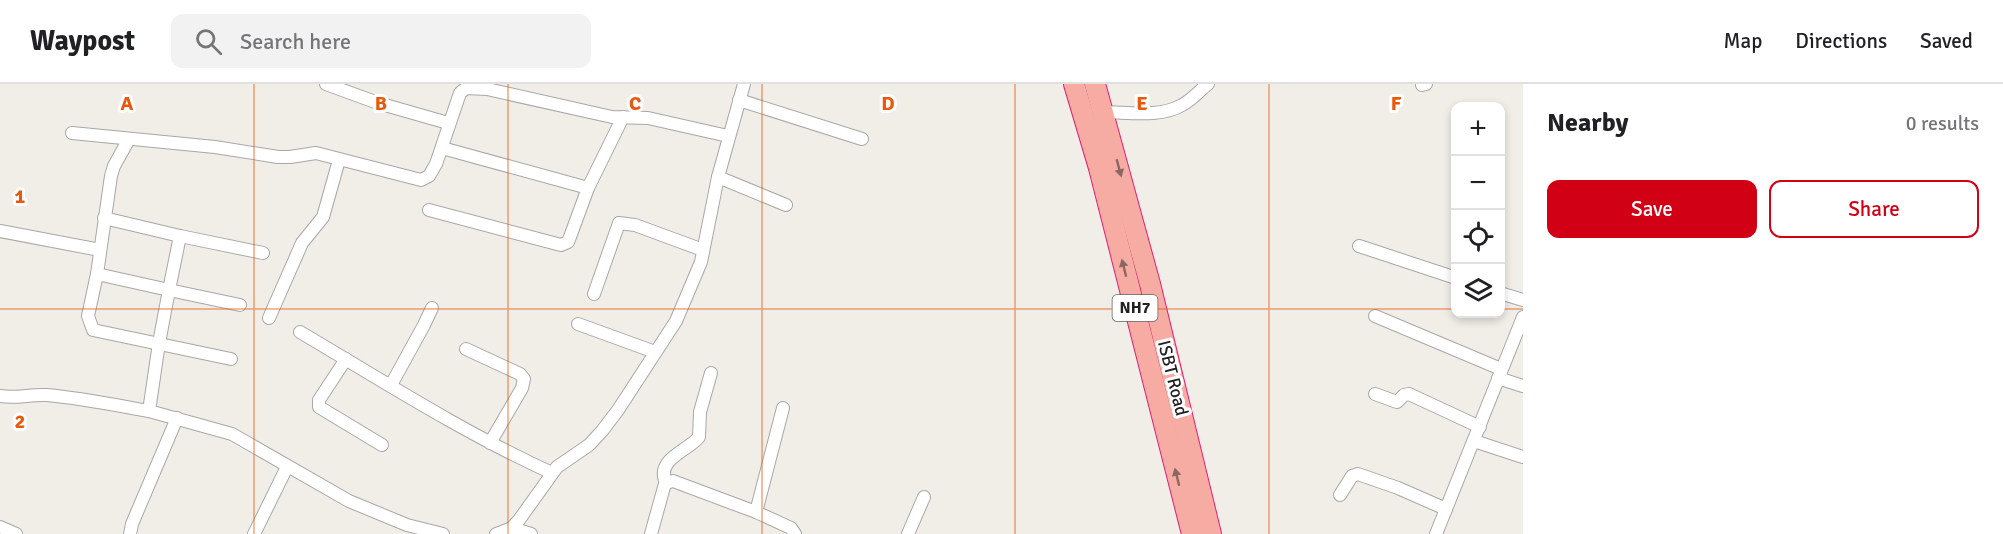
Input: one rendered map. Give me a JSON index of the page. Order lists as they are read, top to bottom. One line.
{"streets":{"highway":["NH7","ISBT Road"]},"page":{"header":"Waypost","search":"Search here","nav":["Map","Directions","Saved"],"heading":["Nearby","0 results"],"map_buttons":["+","−"],"buttons":["Save","Share"]},"grid":{"columns":["A","B","C","D","E","F"],"rows":["1","2"]}}
